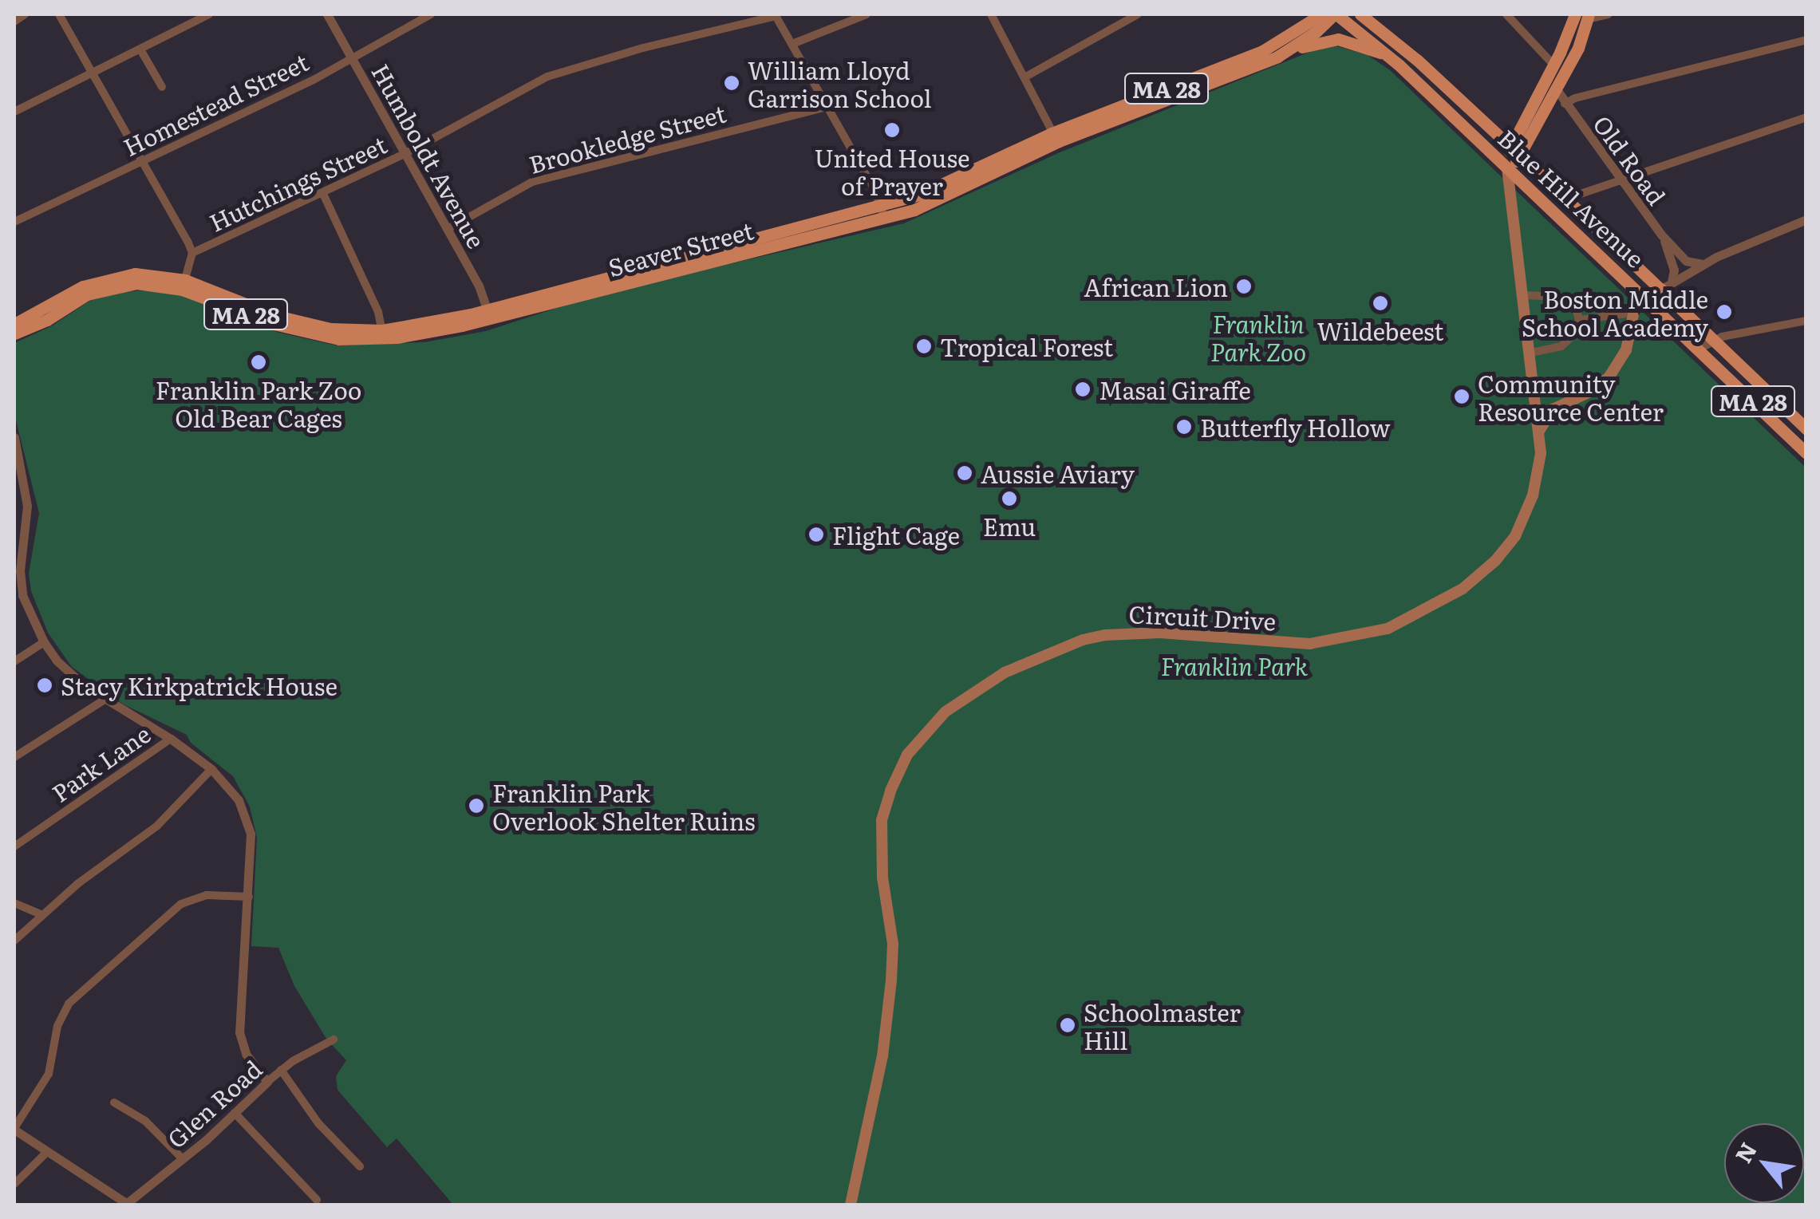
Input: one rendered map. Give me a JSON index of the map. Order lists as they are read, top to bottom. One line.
{"streets":{"main road":["MA 28","Blue Hill Avenue","Seaver Street","Circuit Drive"],"street":["Homestead Street","Brookledge Street","Humboldt Avenue","Old Road","Hutchings Street","Park Lane","Glen Road"]},"crossings":[["MA 28","Blue Hill Avenue"],["MA 28","Seaver Street"],["Homestead Street","Humboldt Avenue"],["Brookledge Street","Humboldt Avenue"],["Humboldt Avenue","Hutchings Street"],["Humboldt Avenue","Seaver Street"],["Old Road","Blue Hill Avenue"],["Blue Hill Avenue","Seaver Street"],["Blue Hill Avenue","Circuit Drive"]],"parks":["Franklin Park Zoo","Franklin Park"],"places":["William Lloyd Garrison School","United House of Prayer","African Lion","Wildebeest","Boston Middle School Academy","Tropical Forest","Franklin Park Zoo Old Bear Cages","Masai Giraffe","Community Resource Center","Butterfly Hollow","Aussie Aviary","Emu","Flight Cage","Stacy Kirkpatrick House","Franklin Park Overlook Shelter Ruins","Schoolmaster Hill"],"north":"top left"}
